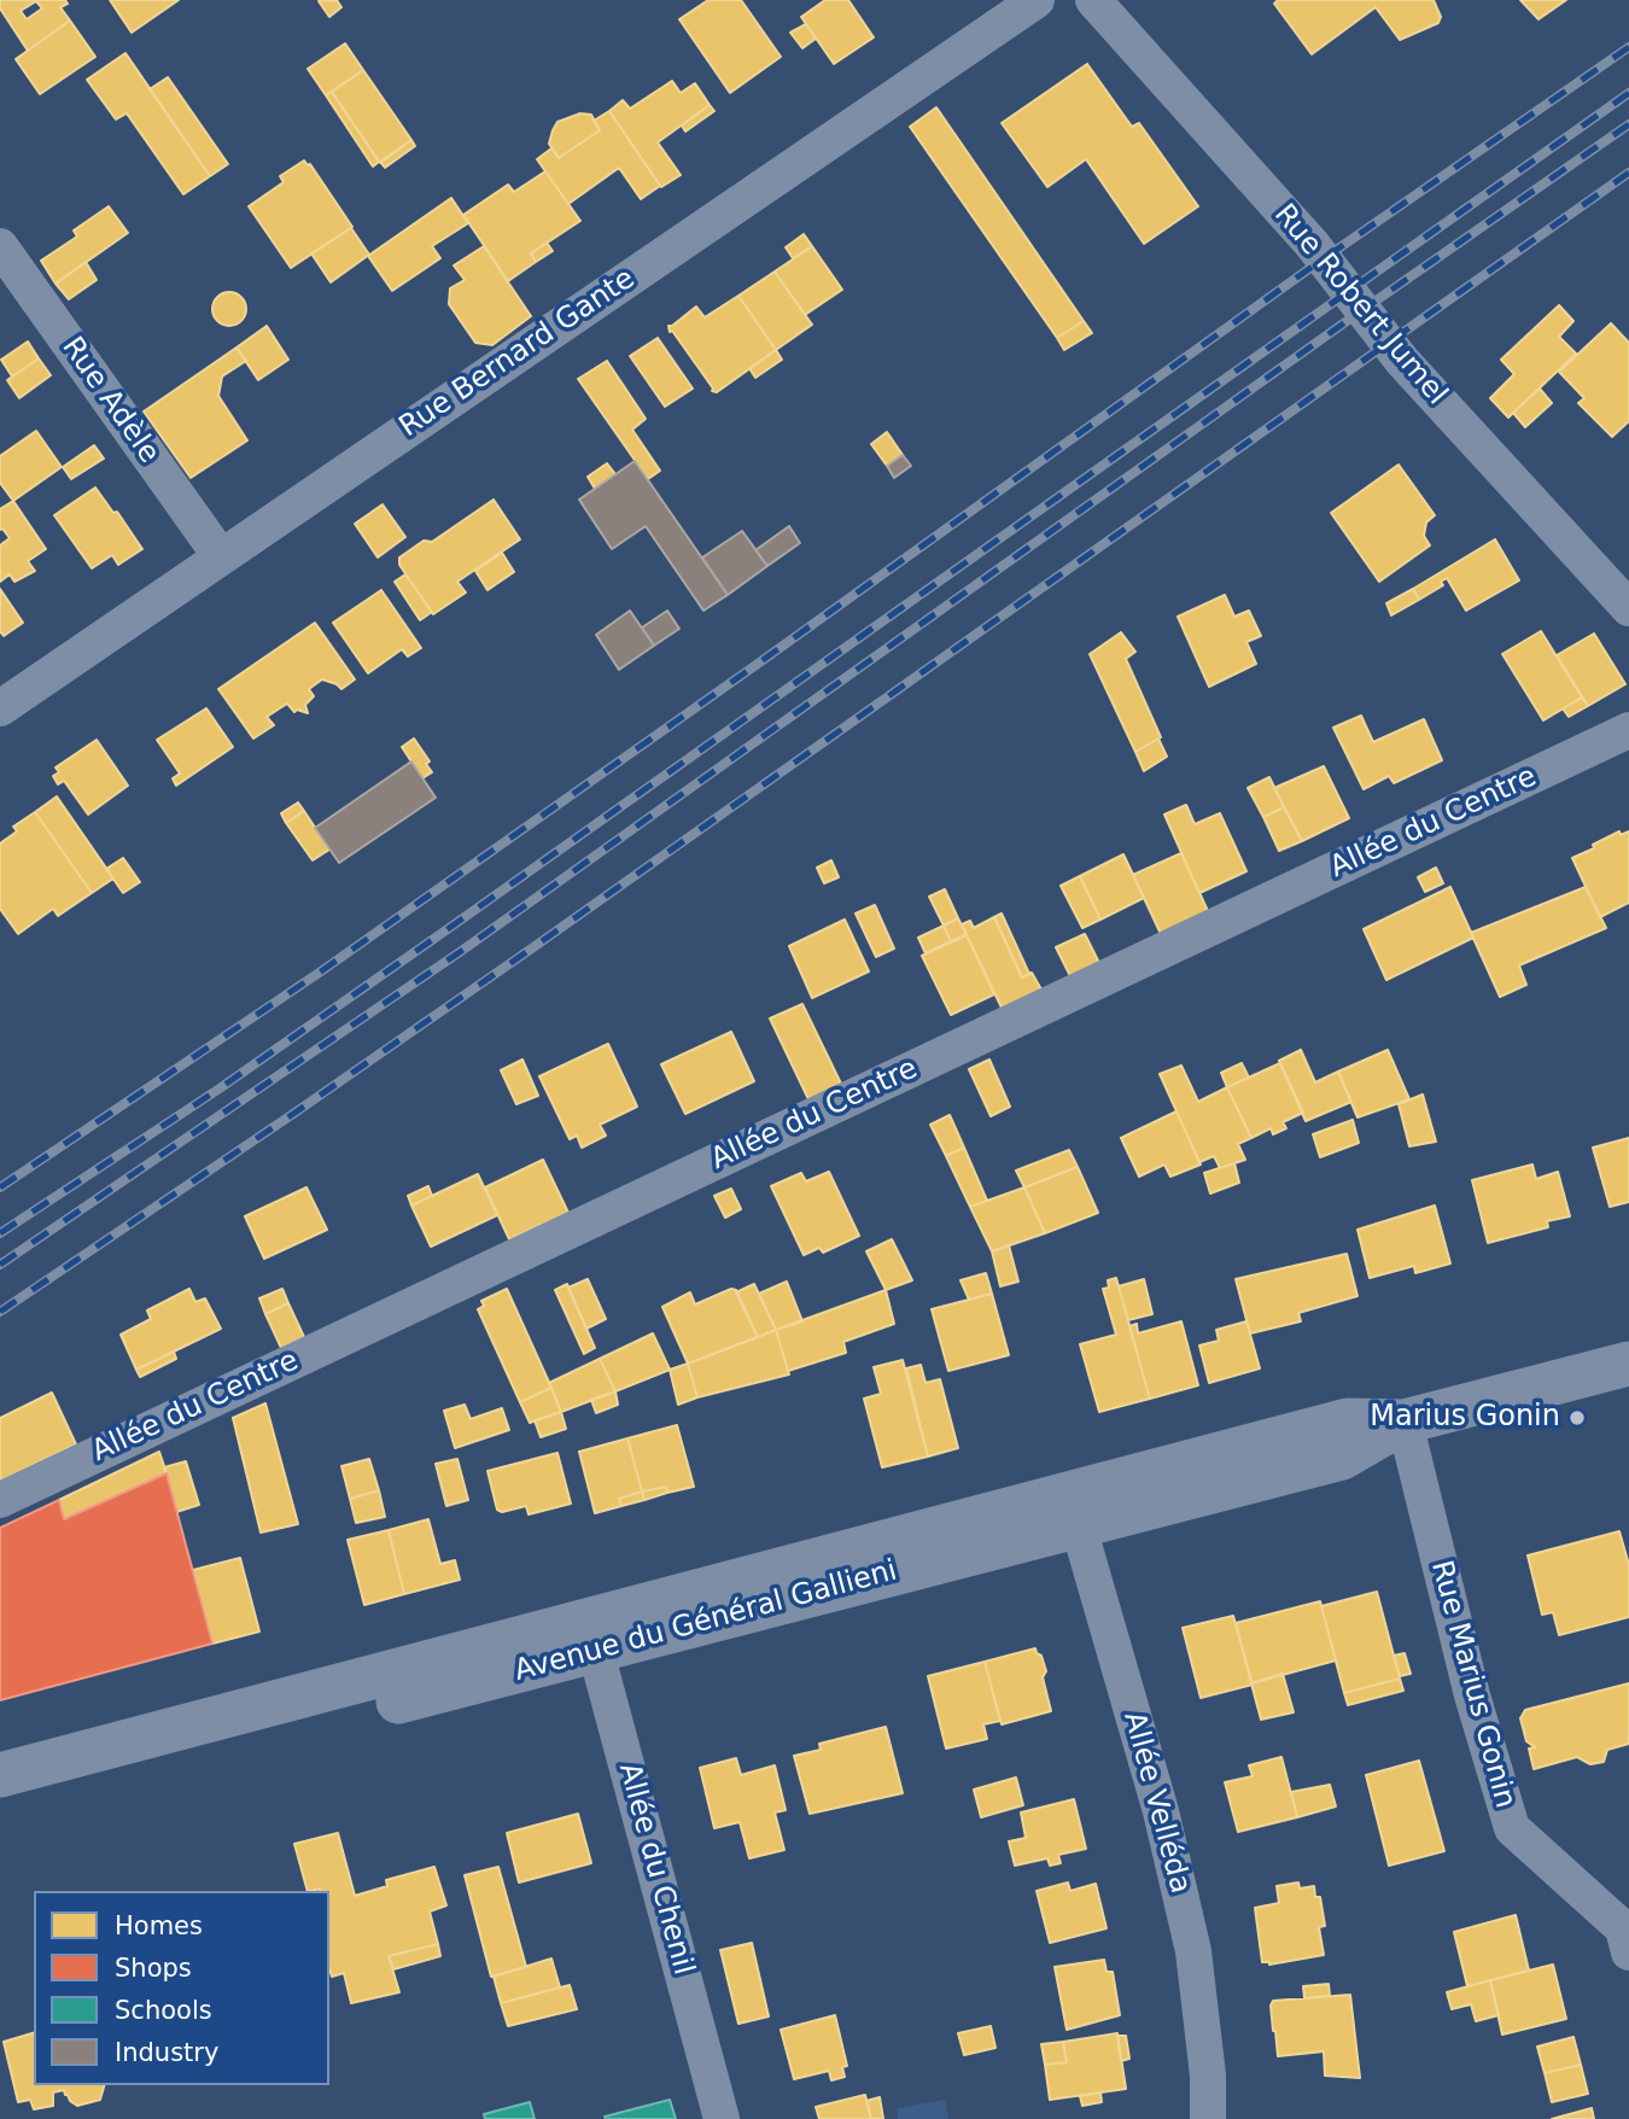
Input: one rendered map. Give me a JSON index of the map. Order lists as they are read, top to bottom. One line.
{"streets":{"street":["Rue Robert Jumel","Rue Bernard Gante","Rue Adèle","Allée du Centre","Avenue du Général Gallieni","Rue Marius Gonin","Allée Velléda","Allée du Chenil"]},"crossings":[["Rue Bernard Gante","Rue Adèle"],["Avenue du Général Gallieni","Rue Marius Gonin"],["Avenue du Général Gallieni","Allée Velléda"],["Avenue du Général Gallieni","Allée du Chenil"]],"places":["Marius Gonin"],"legend":["Homes","Shops","Schools","Industry"]}
